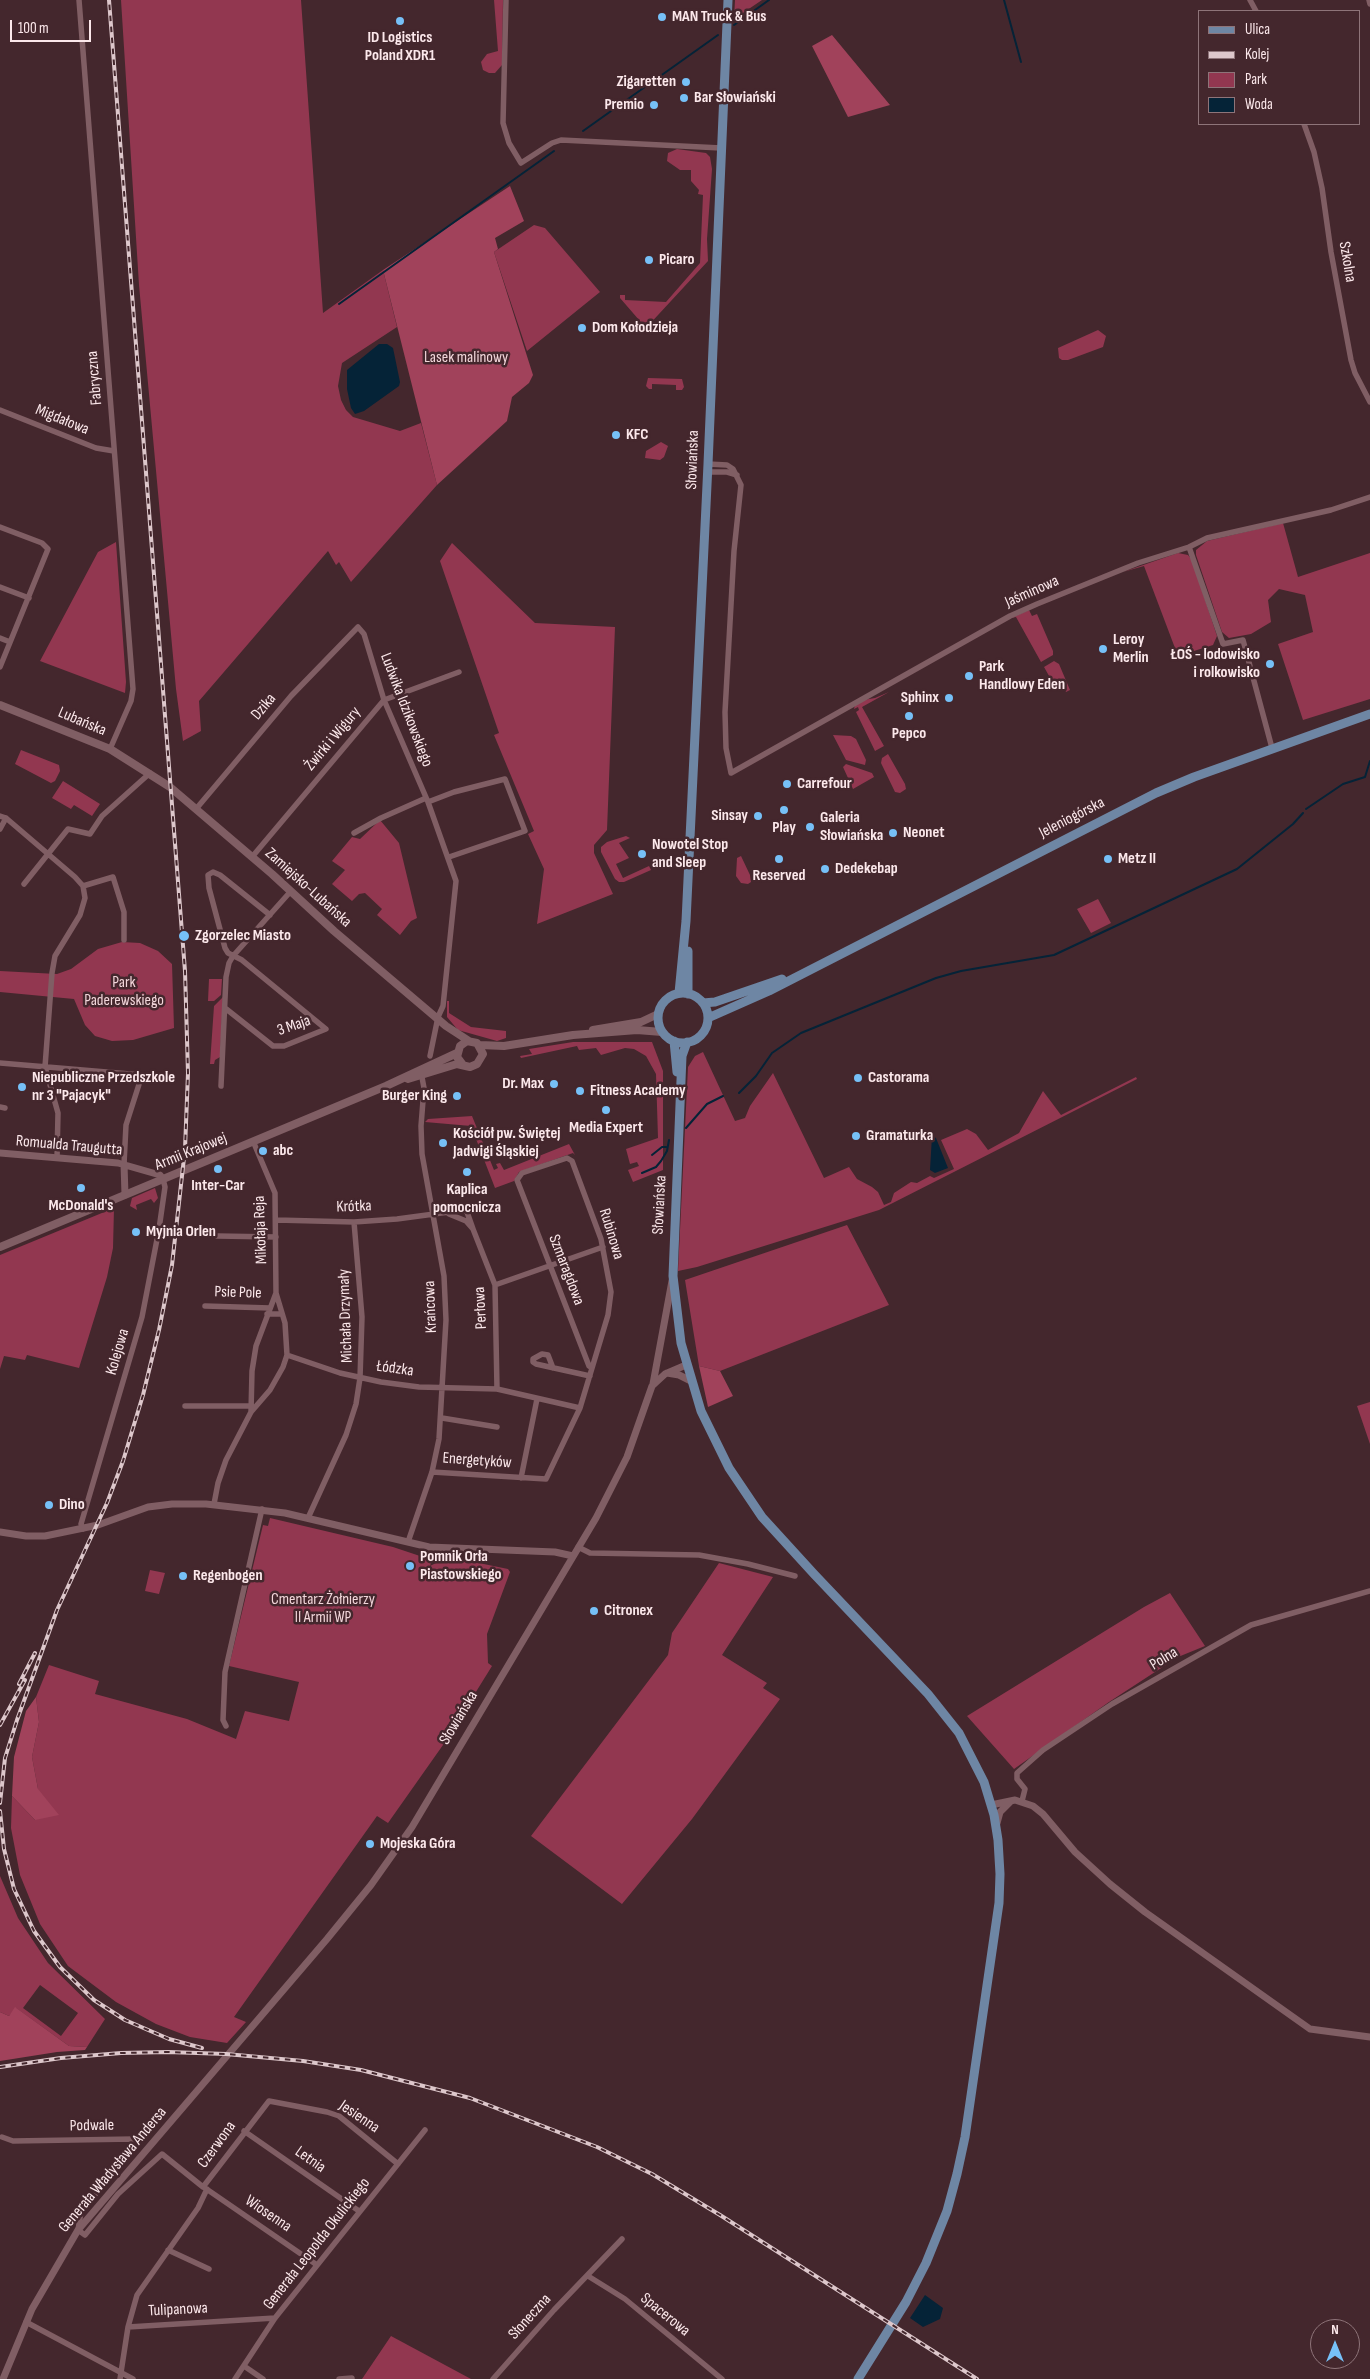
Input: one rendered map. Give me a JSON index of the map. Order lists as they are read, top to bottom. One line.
{"streets":{"main road":["Słowiańska","Lubańska","Jeleniogórska","Zamiejsko-Lubańska","Armii Krajowej"],"street":["Szkolna","Fabryczna","Migdałowa","Jaśminowa","Dzika","Ludwika Idzikowskiego","Żwirki i Wigury","3 Maja","Romualda Traugutta","Krótka","Mikołaja Reja","Rubinowa","Szmaragdowa","Psie Pole","Krańcowa","Perłowa","Michała Drzymały","Kolejowa","Łódzka","Energetyków","Polna","Jesienna","Podwale","Czerwona","Letnia","Generała Władysława Andersa","Wiosenna","Generała Leopolda Okulickiego","Tulipanowa","Spacerowa","Słoneczna"]},"crossings":[["Fabryczna","Migdałowa"],["Fabryczna","Lubańska"],["Słowiańska","Jaśminowa"],["Słowiańska","Jeleniogórska"],["Słowiańska","Generała Władysława Andersa"],["Dzika","Ludwika Idzikowskiego"],["Dzika","Zamiejsko-Lubańska"],["Ludwika Idzikowskiego","Żwirki i Wigury"],["Ludwika Idzikowskiego","Zamiejsko-Lubańska"],["Lubańska","Zamiejsko-Lubańska"],["Żwirki i Wigury","Zamiejsko-Lubańska"],["Zamiejsko-Lubańska","Armii Krajowej"],["Romualda Traugutta","Armii Krajowej"],["Romualda Traugutta","Kolejowa"],["Armii Krajowej","Mikołaja Reja"],["Armii Krajowej","Krańcowa"],["Armii Krajowej","Kolejowa"],["Krótka","Mikołaja Reja"],["Krótka","Krańcowa"],["Krótka","Perłowa"],["Krótka","Michała Drzymały"],["Mikołaja Reja","Psie Pole"],["Mikołaja Reja","Łódzka"],["Rubinowa","Szmaragdowa"],["Rubinowa","Energetyków"],["Krańcowa","Perłowa"],["Krańcowa","Łódzka"],["Krańcowa","Energetyków"],["Michała Drzymały","Łódzka"],["Jesienna","Czerwona"],["Jesienna","Generała Leopolda Okulickiego"],["Podwale","Czerwona"],["Podwale","Generała Władysława Andersa"],["Czerwona","Letnia"],["Czerwona","Generała Władysława Andersa"],["Czerwona","Wiosenna"],["Letnia","Generała Leopolda Okulickiego"],["Wiosenna","Generała Leopolda Okulickiego"],["Generała Leopolda Okulickiego","Tulipanowa"],["Spacerowa","Słoneczna"]],"parks":["Lasek malinowy","Park Paderewskiego","Cmentarz Żołnierzy II Armii WP"],"places":["MAN Truck & Bus","ID Logistics Poland XDR1","Zigaretten","Bar Słowiański","Premio","Picaro","Dom Kołodzieja","KFC","Leroy Merlin","ŁOŚ - lodowisko i rolkowisko","Park Handlowy Eden","Sphinx","Pepco","Carrefour","Play","Sinsay","Galeria Słowiańska","Neonet","Nowotel Stop and Sleep","Reserved","Metz II","Dedekebap","Zgorzelec Miasto","Castorama","Dr. Max","Niepubliczne Przedszkole nr 3 \"Pajacyk\"","Fitness Academy","Burger King","Media Expert","Gramaturka","Kościół pw. Świętej Jadwigi Śląskiej","abc","Inter-Car","Kaplica pomocnicza","McDonald's","Myjnia Orlen","Dino","Pomnik Orła Piastowskiego","Regenbogen","Citronex","Mojeska Góra"],"legend":["Ulica","Kolej","Park","Woda"],"scale_bar":"100 m","north":"top"}
